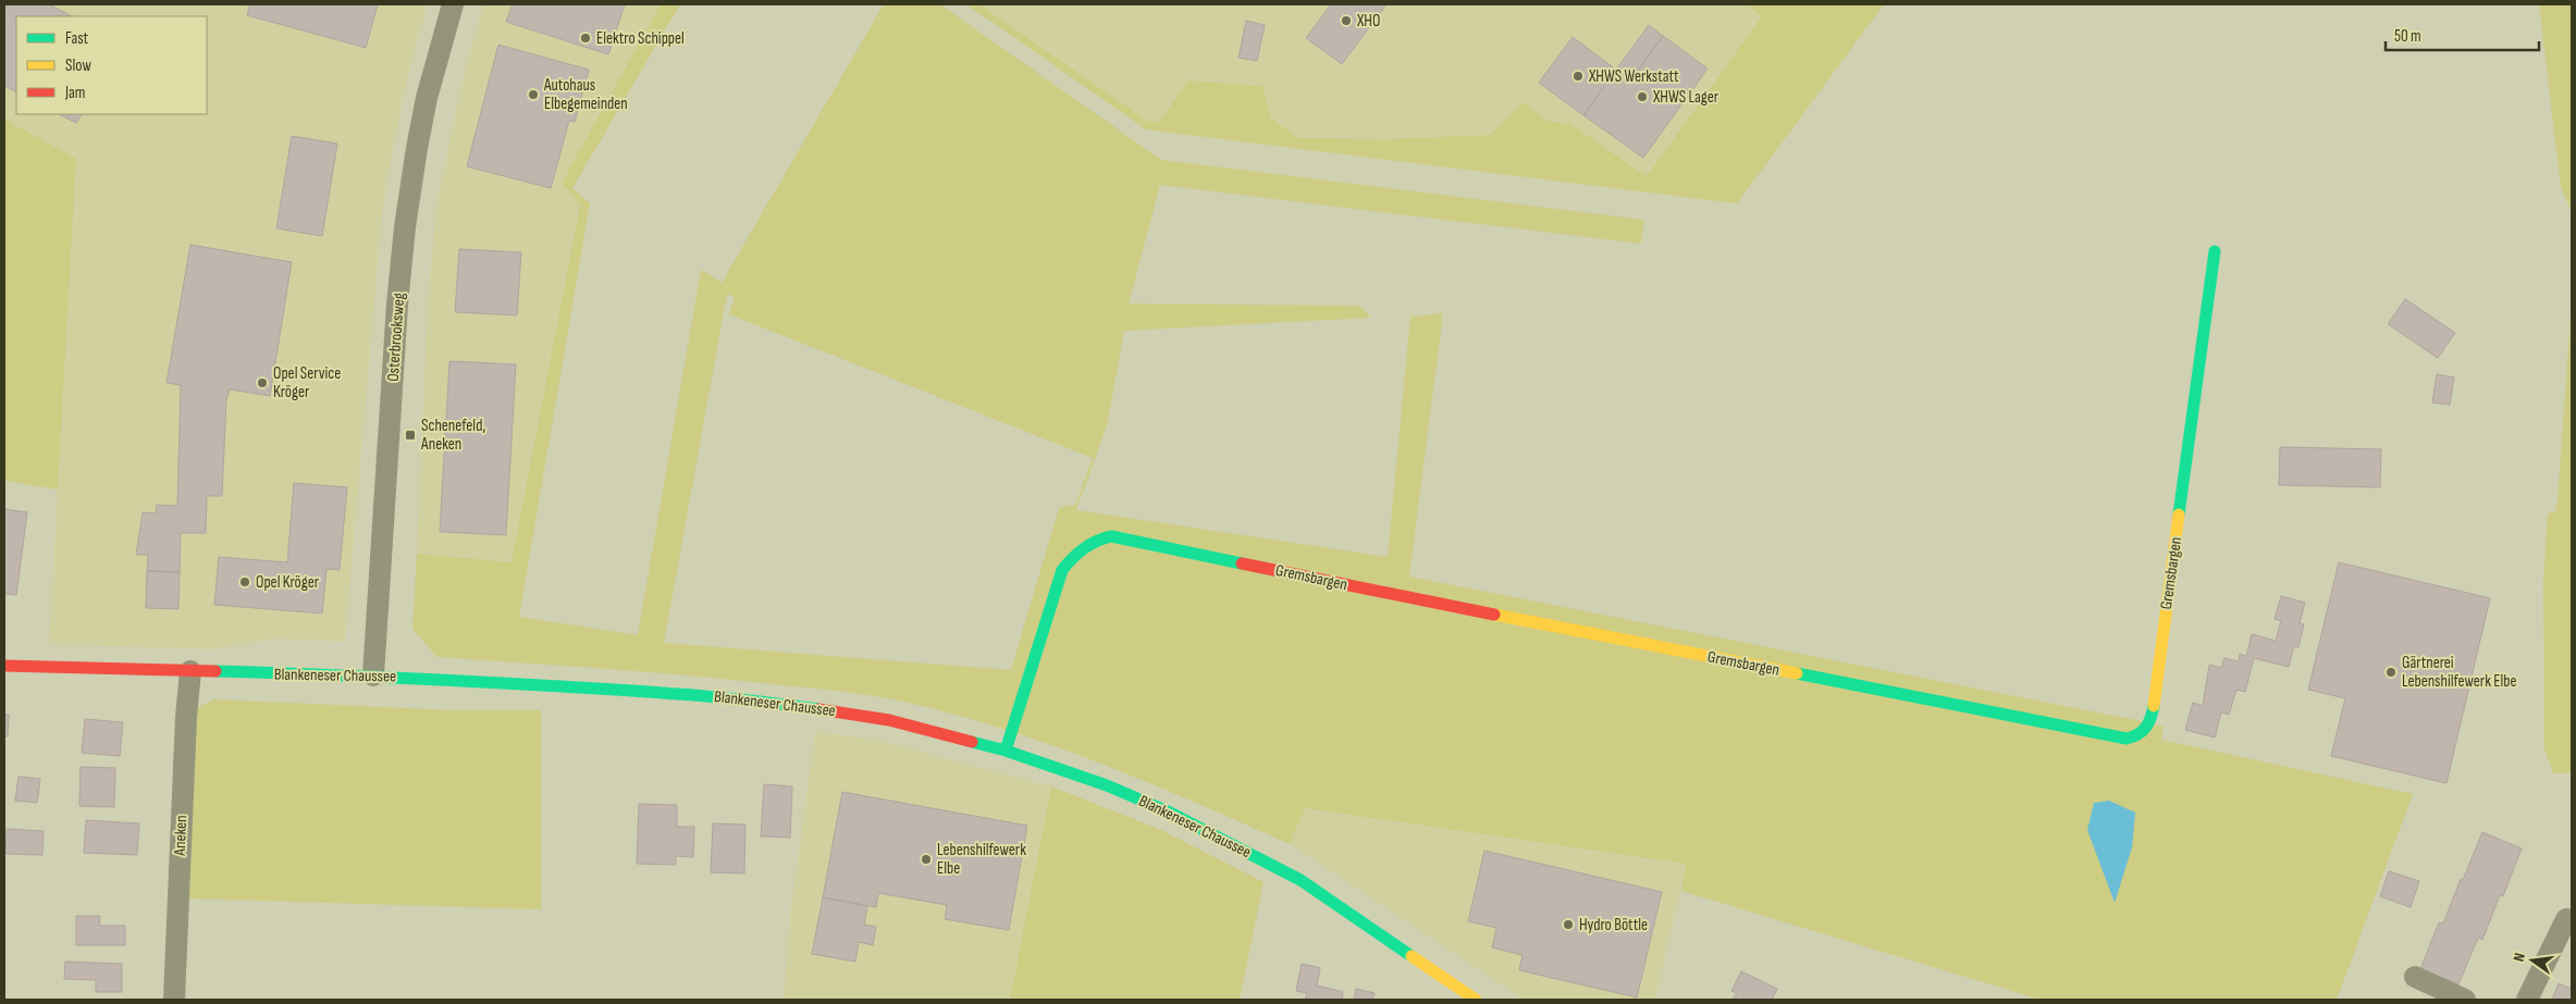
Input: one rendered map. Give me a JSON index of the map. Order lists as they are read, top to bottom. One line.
{"streets":{"street":["Osterbrooksweg","Gremsbargen","Blankeneser Chaussee","Aneken"]},"crossings":[["Osterbrooksweg","Blankeneser Chaussee"],["Gremsbargen","Blankeneser Chaussee"],["Blankeneser Chaussee","Aneken"]],"places":{"other":["XHO","Elektro Schippel","XHWS Werkstatt","Autohaus Elbegemeinden","XHWS Lager","Opel Service Kröger","Opel Kröger","Gärtnerei Lebenshilfewerk Elbe","Lebenshilfewerk Elbe","Hydro Böttle"],"transit":["Schenefeld, Aneken"]},"legend":["Fast","Slow","Jam"],"scale_bar":"50 m","north":"left"}
